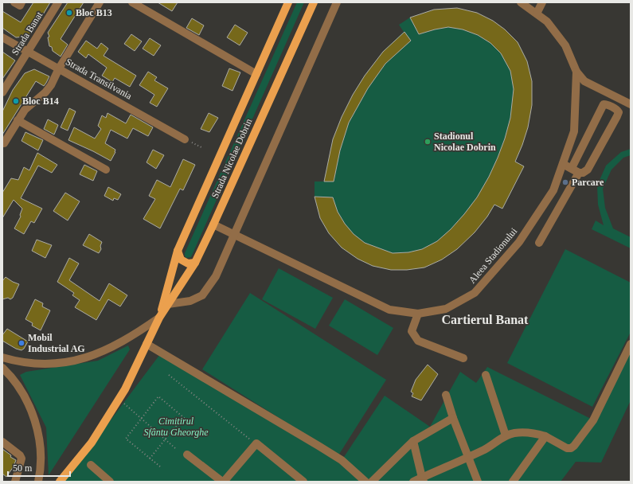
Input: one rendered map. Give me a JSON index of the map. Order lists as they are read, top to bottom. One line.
{"streets":{"main road":["Strada Nicolae Dobrin"],"street":["Strada Banat","Strada Transilvania","Aleea Stadionului"]},"crossings":[["Strada Banat","Strada Transilvania"],["Strada Nicolae Dobrin","Aleea Stadionului"]],"districts":["Cartierul Banat"],"parks":["Cimitirul Sfântu Gheorghe"],"places":["Bloc B13","Bloc B14","Stadionul Nicolae Dobrin","Parcare","Mobil Industrial AG"],"scale_bar":"50 m"}
